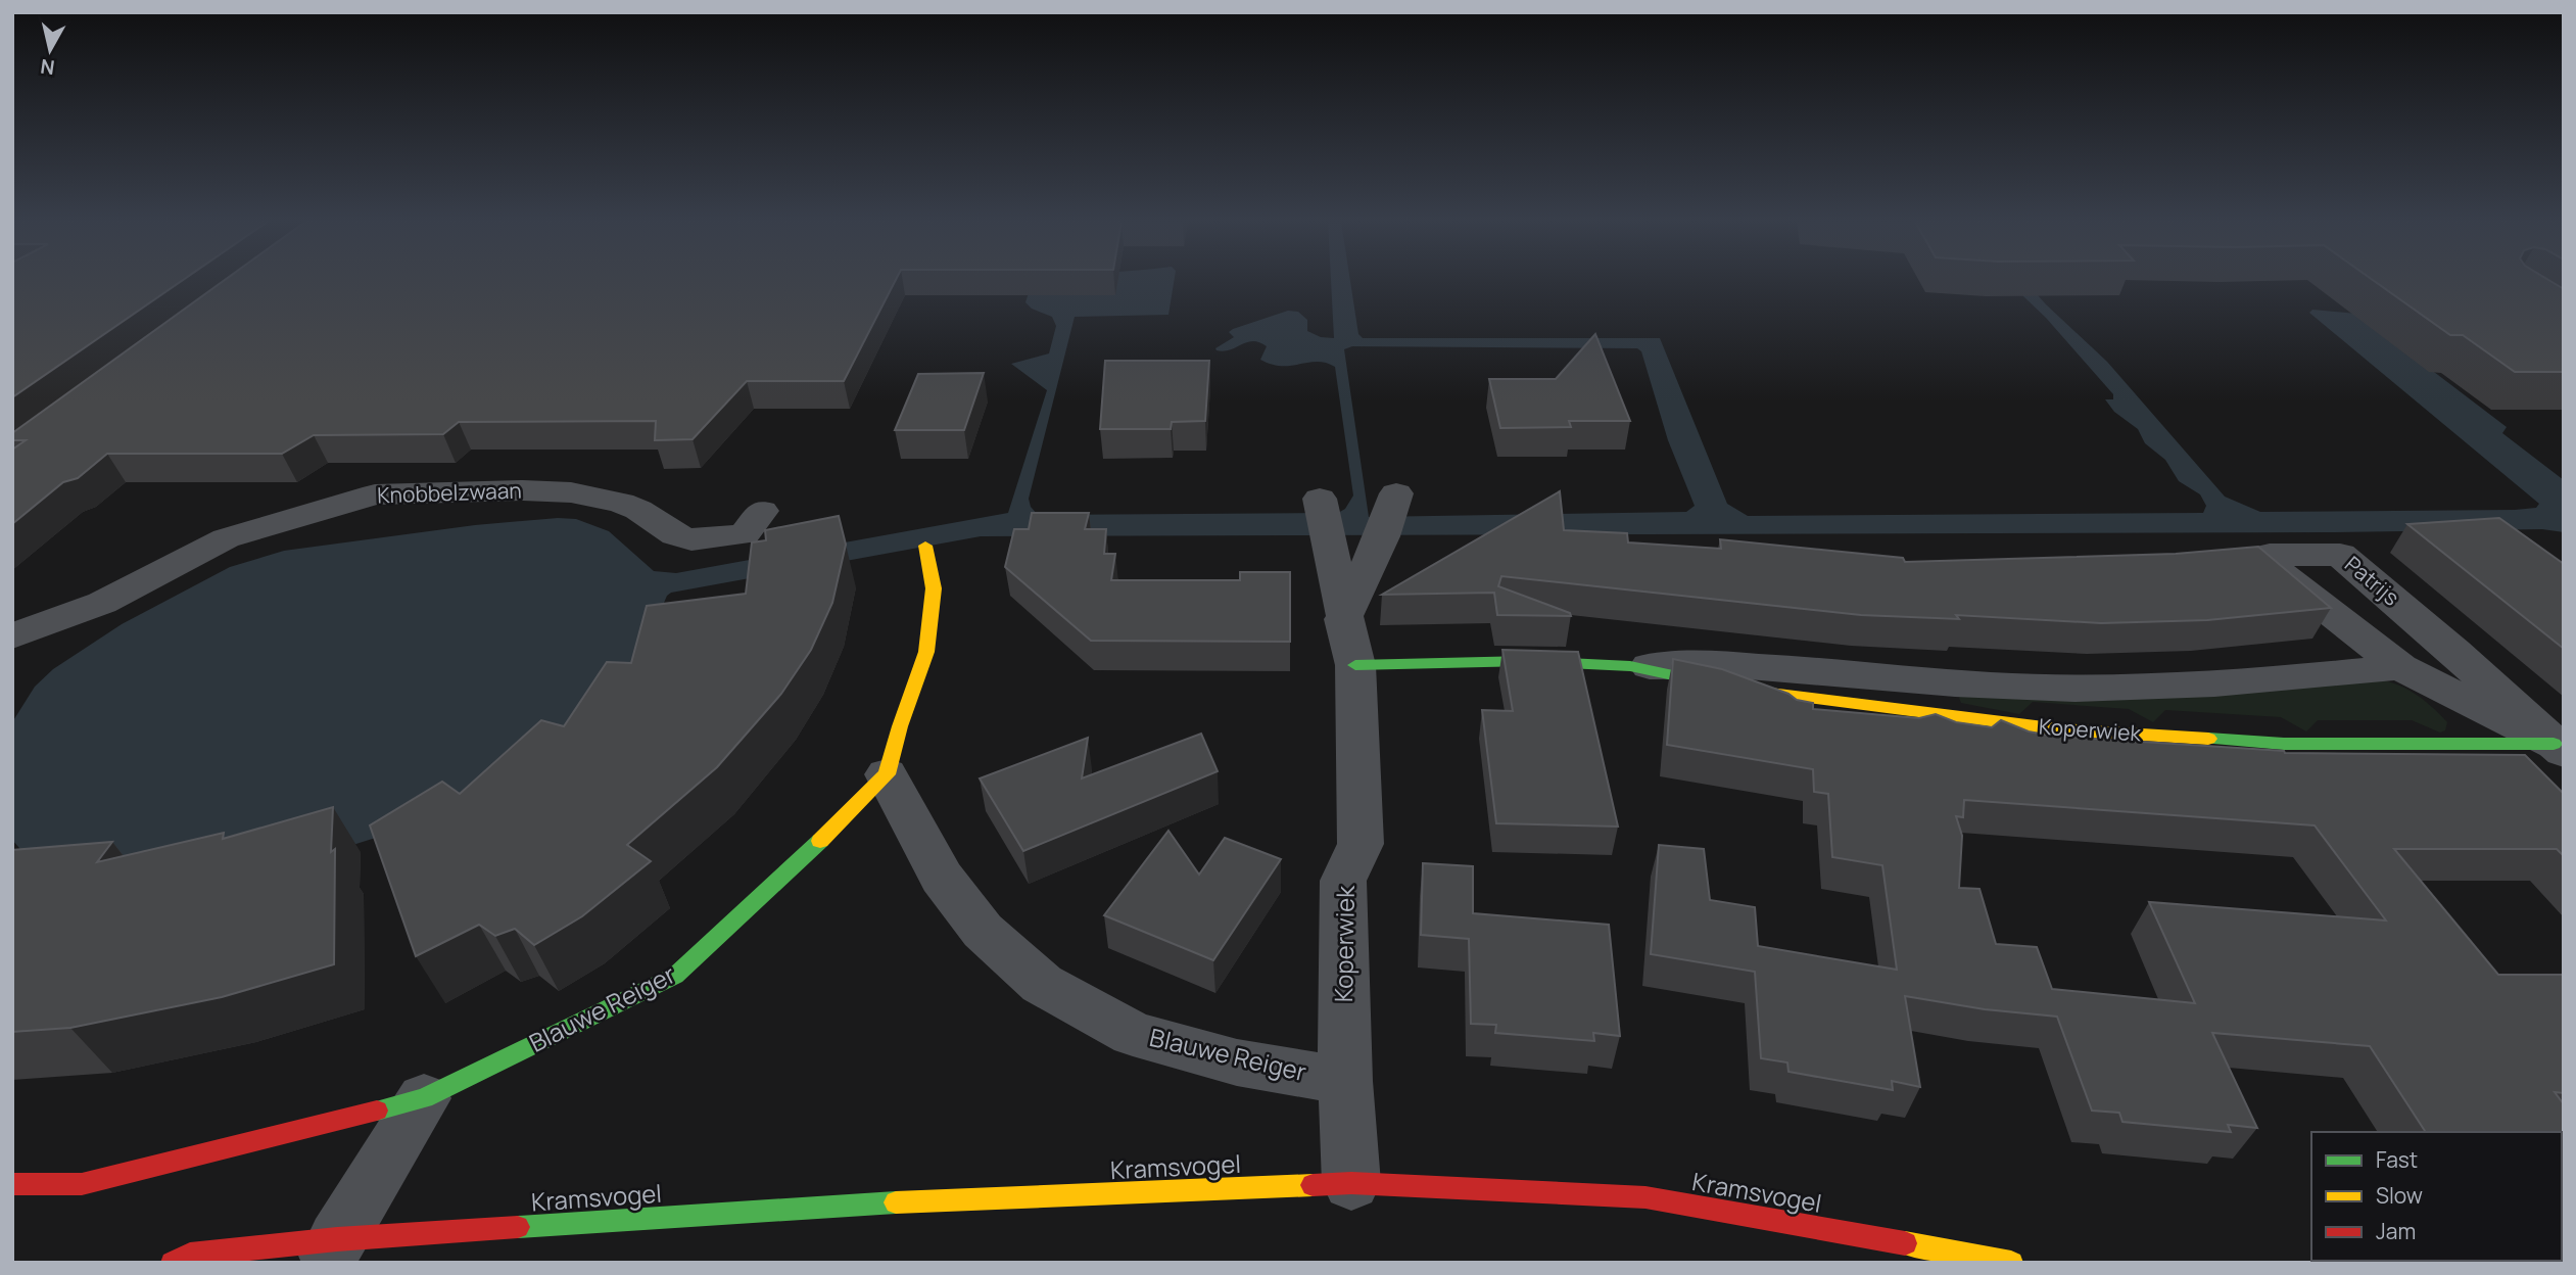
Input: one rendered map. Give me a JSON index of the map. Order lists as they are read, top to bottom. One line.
{"streets":{"street":["Knobbelzwaan","Patrijs","Koperwiek","Blauwe Reiger","Kramsvogel"]},"crossings":[["Patrijs","Koperwiek"],["Koperwiek","Blauwe Reiger"],["Koperwiek","Kramsvogel"]],"legend":["Fast","Slow","Jam"],"north":"bottom"}
